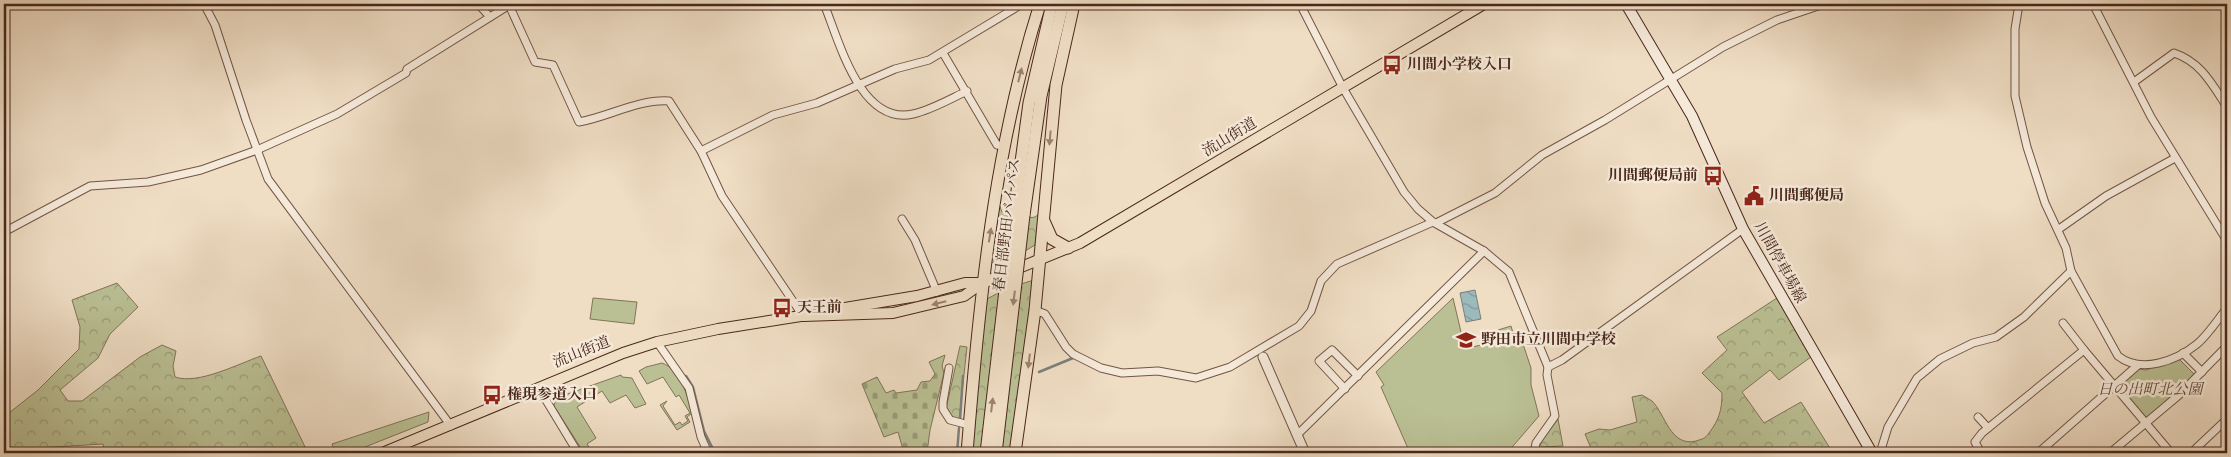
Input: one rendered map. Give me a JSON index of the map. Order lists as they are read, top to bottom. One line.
{"streets":{"highway":["春日部野田バイパス"],"main road":["流山街道","川間停車場線"]},"parks":["日の出町北公園"],"places":{"bus stop":["川間小学校入口","川間郵便局前","天王前","権現参道入口"],"public building":["川間郵便局"],"school or university":["野田市立川間中学校"]}}
